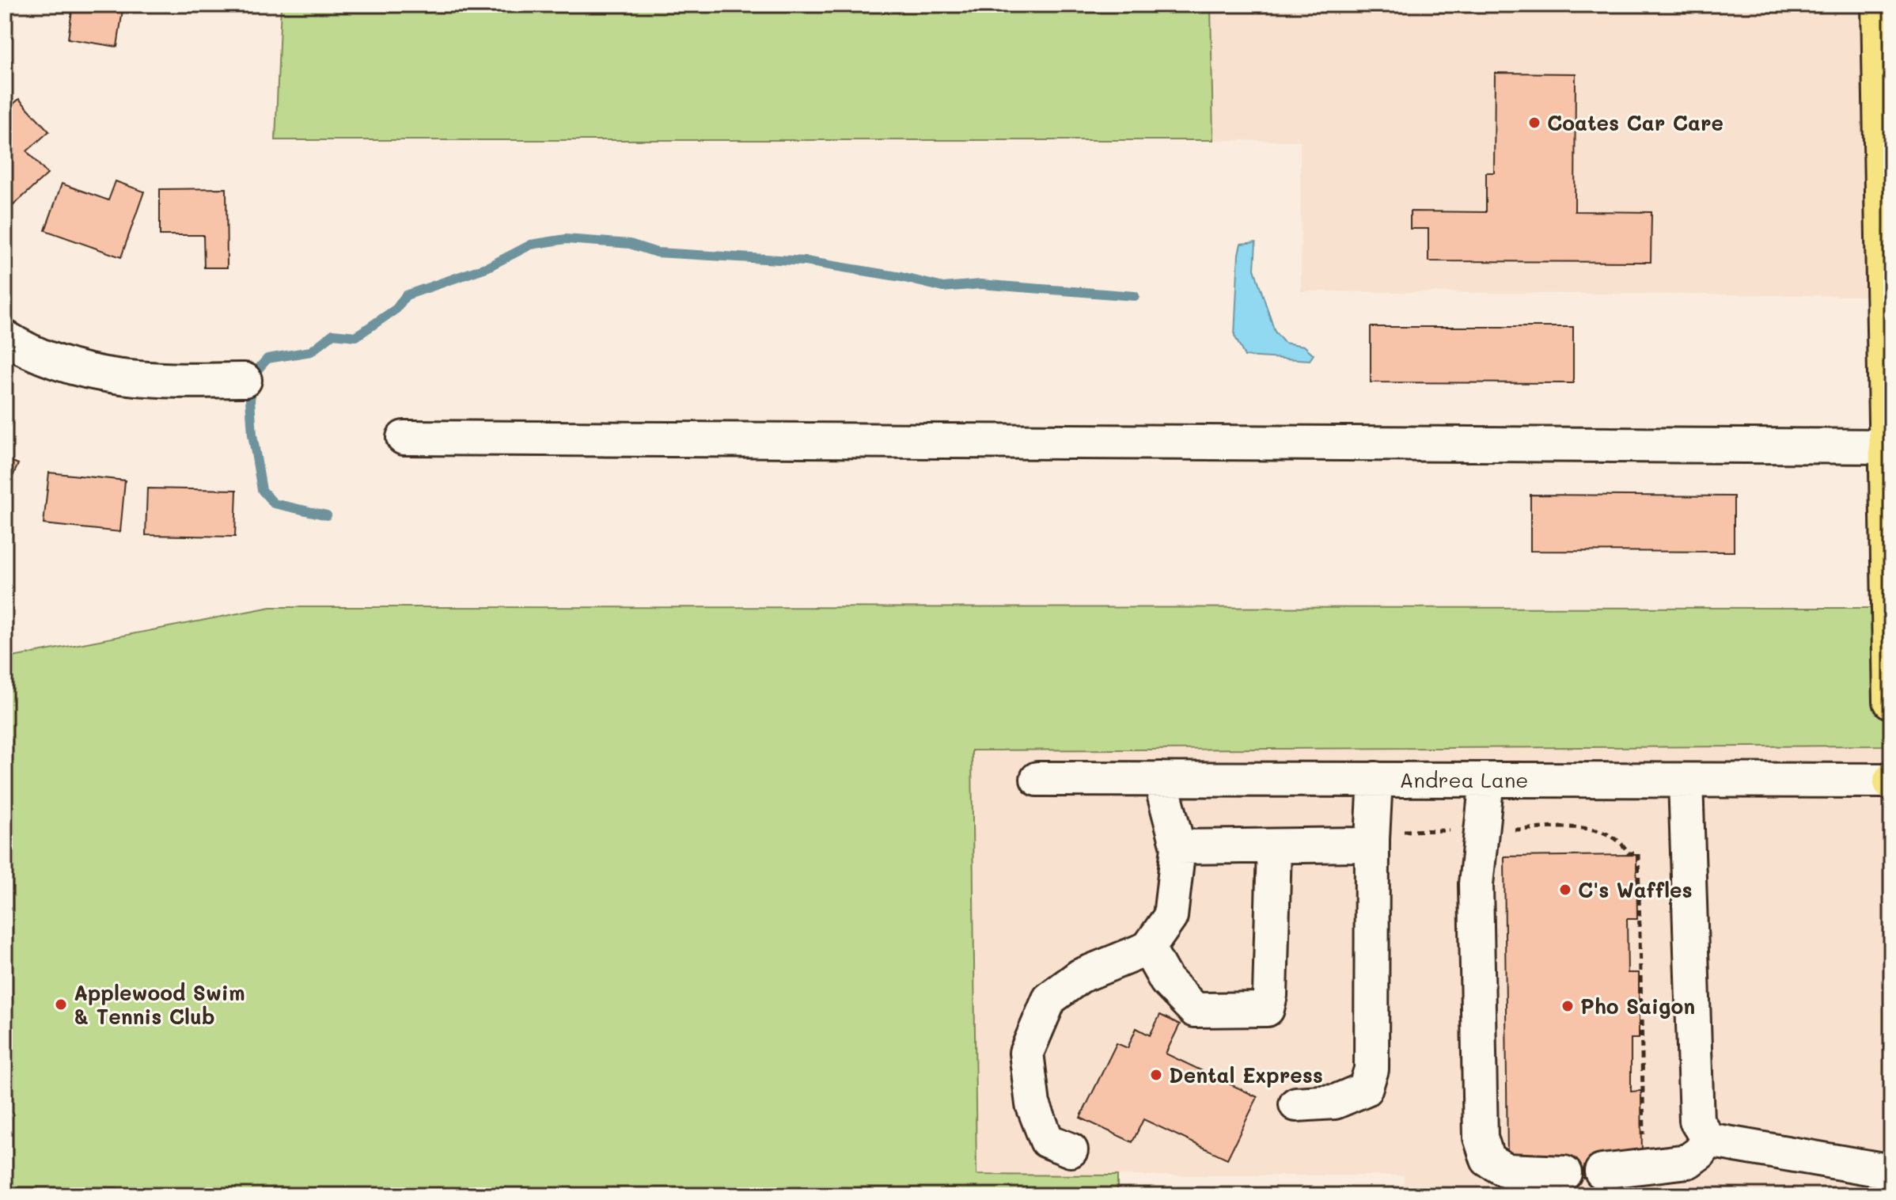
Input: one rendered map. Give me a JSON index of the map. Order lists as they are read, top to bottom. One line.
{"streets":{"street":["Andrea Lane"]},"places":["Coates Car Care","C's Waffles","Applewood Swim & Tennis Club","Pho Saigon","Dental Express"]}
